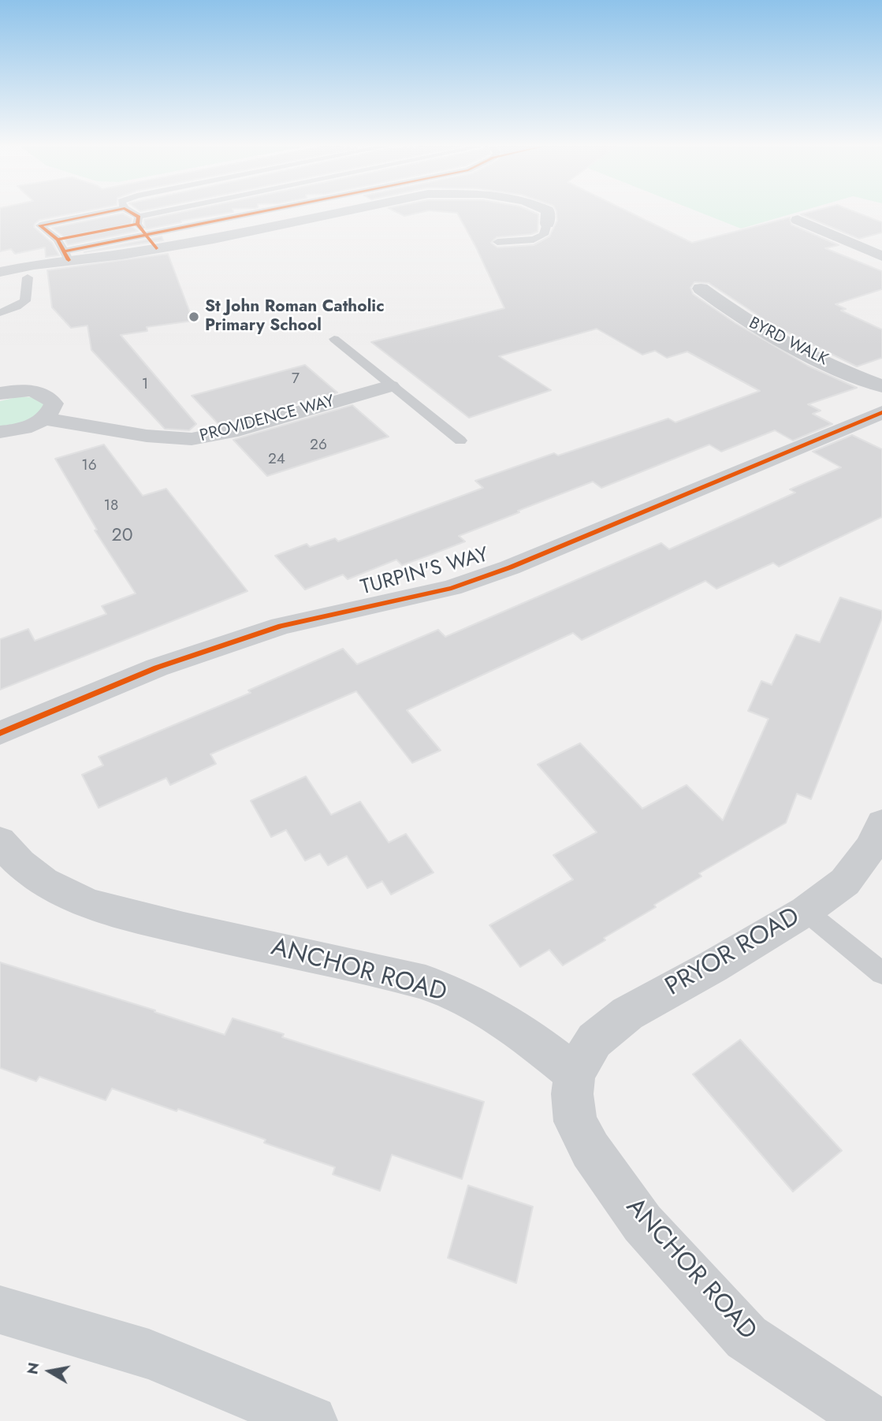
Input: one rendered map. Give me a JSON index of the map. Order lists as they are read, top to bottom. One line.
{"streets":{"street":["BYRD WALK","PROVIDENCE WAY","TURPIN'S WAY","PRYOR ROAD","ANCHOR ROAD"]},"crossings":[["PRYOR ROAD","ANCHOR ROAD"]],"places":["St John Roman Catholic Primary School"],"house_numbers":["7","1","26","24","16","18","20"],"north":"left"}
